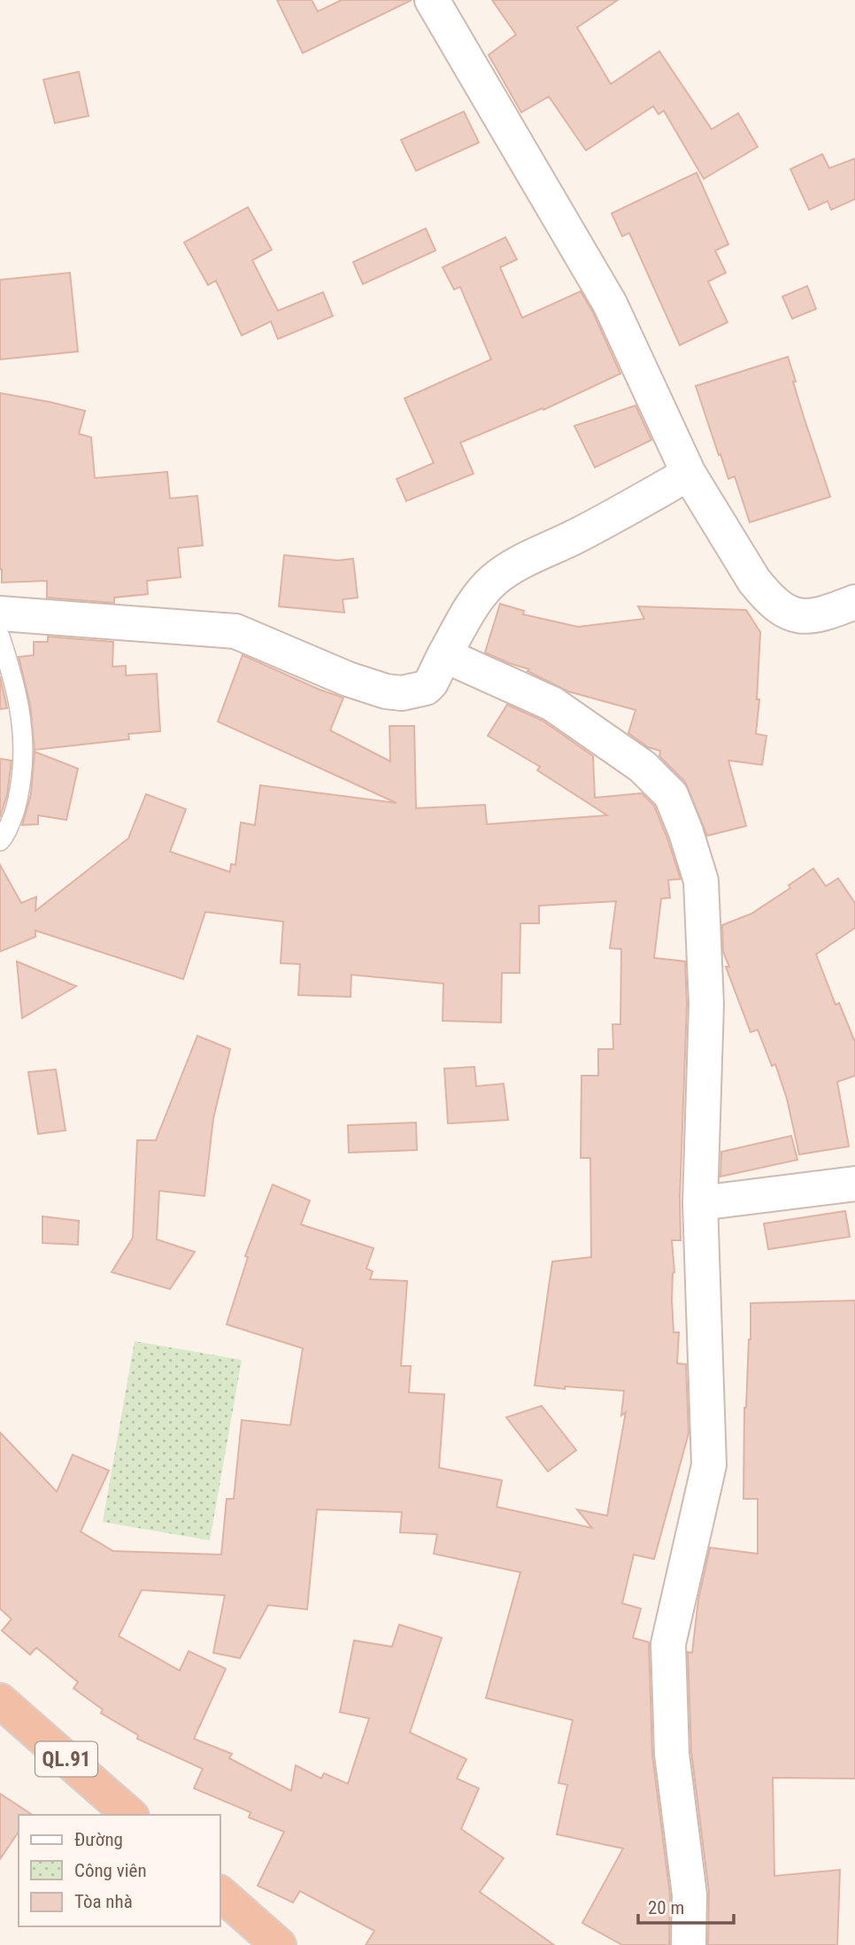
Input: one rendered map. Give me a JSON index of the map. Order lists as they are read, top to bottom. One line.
{"streets":{"highway":["QL.91"]},"legend":["Đường","Công viên","Tòa nhà"],"scale_bar":"20 m"}
